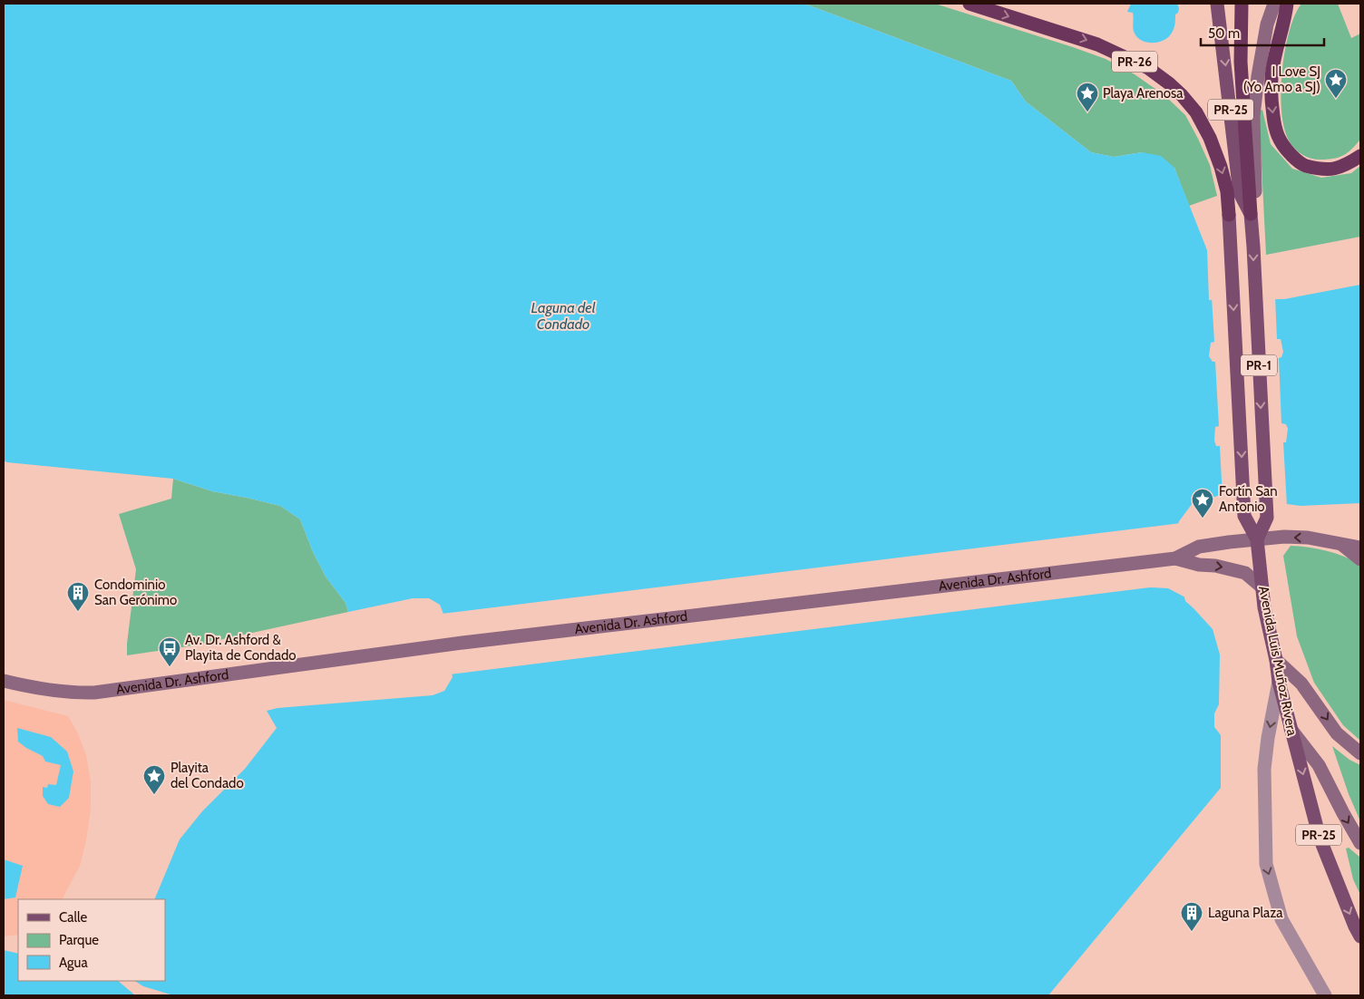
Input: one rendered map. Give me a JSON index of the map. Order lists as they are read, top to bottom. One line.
{"streets":{"highway":["PR-26","PR-1"],"main road":["PR-25","Avenida Luis Muñoz Rivera"],"street":["Avenida Dr. Ashford"]},"crossings":[["PR-26","PR-1"],["PR-25","PR-1"],["PR-1","Avenida Dr. Ashford"],["PR-1","Avenida Luis Muñoz Rivera"],["Avenida Dr. Ashford","Avenida Luis Muñoz Rivera"]],"one_way":["Avenida Luis Muñoz Rivera"],"water":["Laguna del Condado"],"places":{"place":["I Love SJ (Yo Amo a SJ)","Playa Arenosa","Fortín San Antonio","Playita del Condado"],"building":["Condominio San Gerónimo","Laguna Plaza"],"bus stop":["Av. Dr. Ashford & Playita de Condado"]},"legend":["Calle","Parque","Agua"],"scale_bar":"50 m"}
